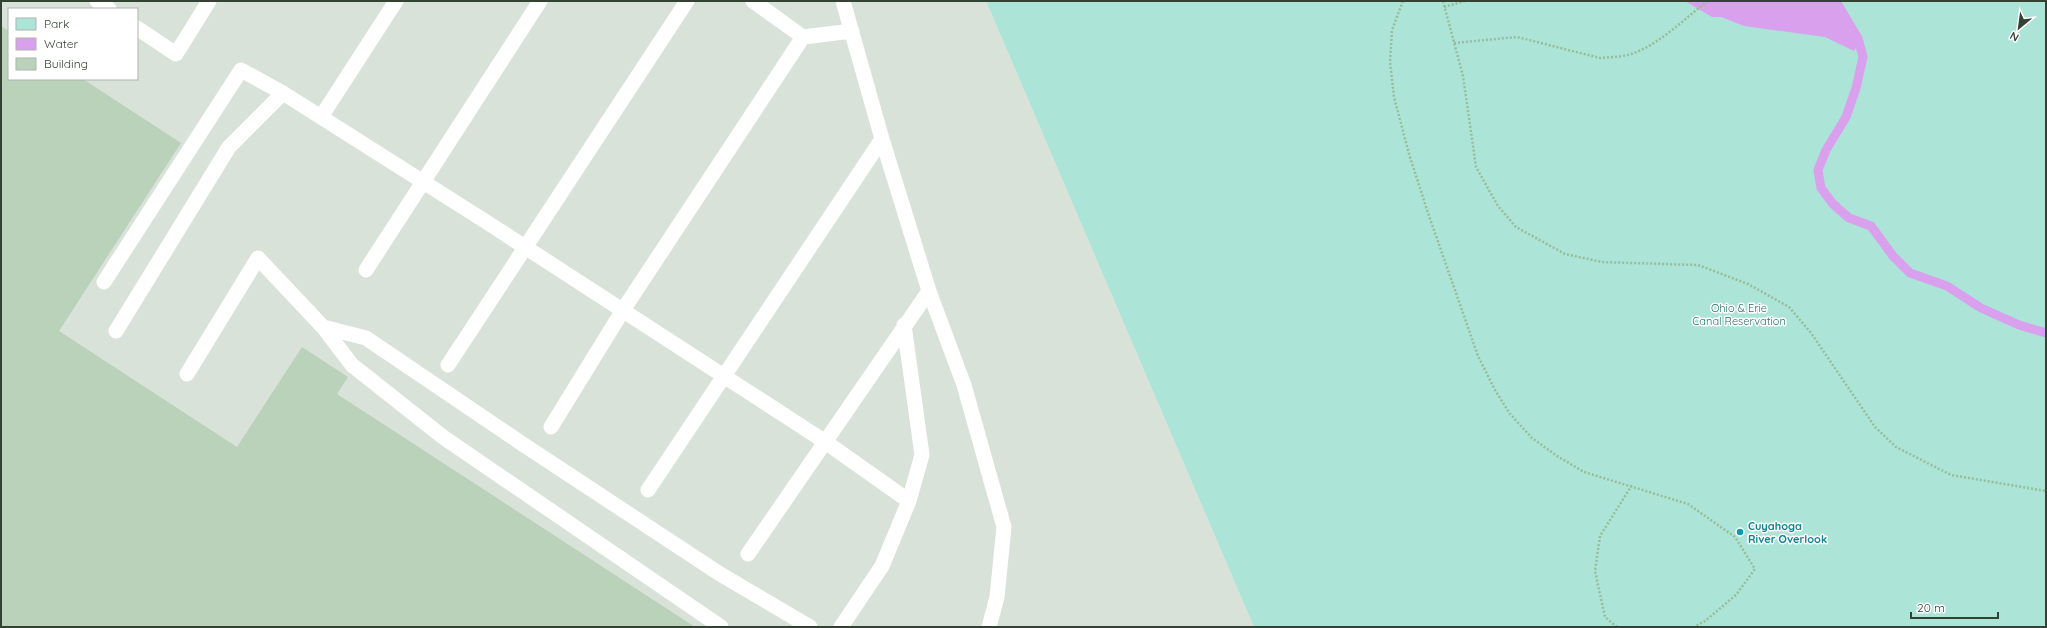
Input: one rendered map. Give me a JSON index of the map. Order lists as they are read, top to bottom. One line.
{"parks":["Ohio & Erie Canal Reservation"],"places":["Cuyahoga River Overlook"],"legend":["Park","Water","Building"],"scale_bar":"20 m","north":"bottom left"}
